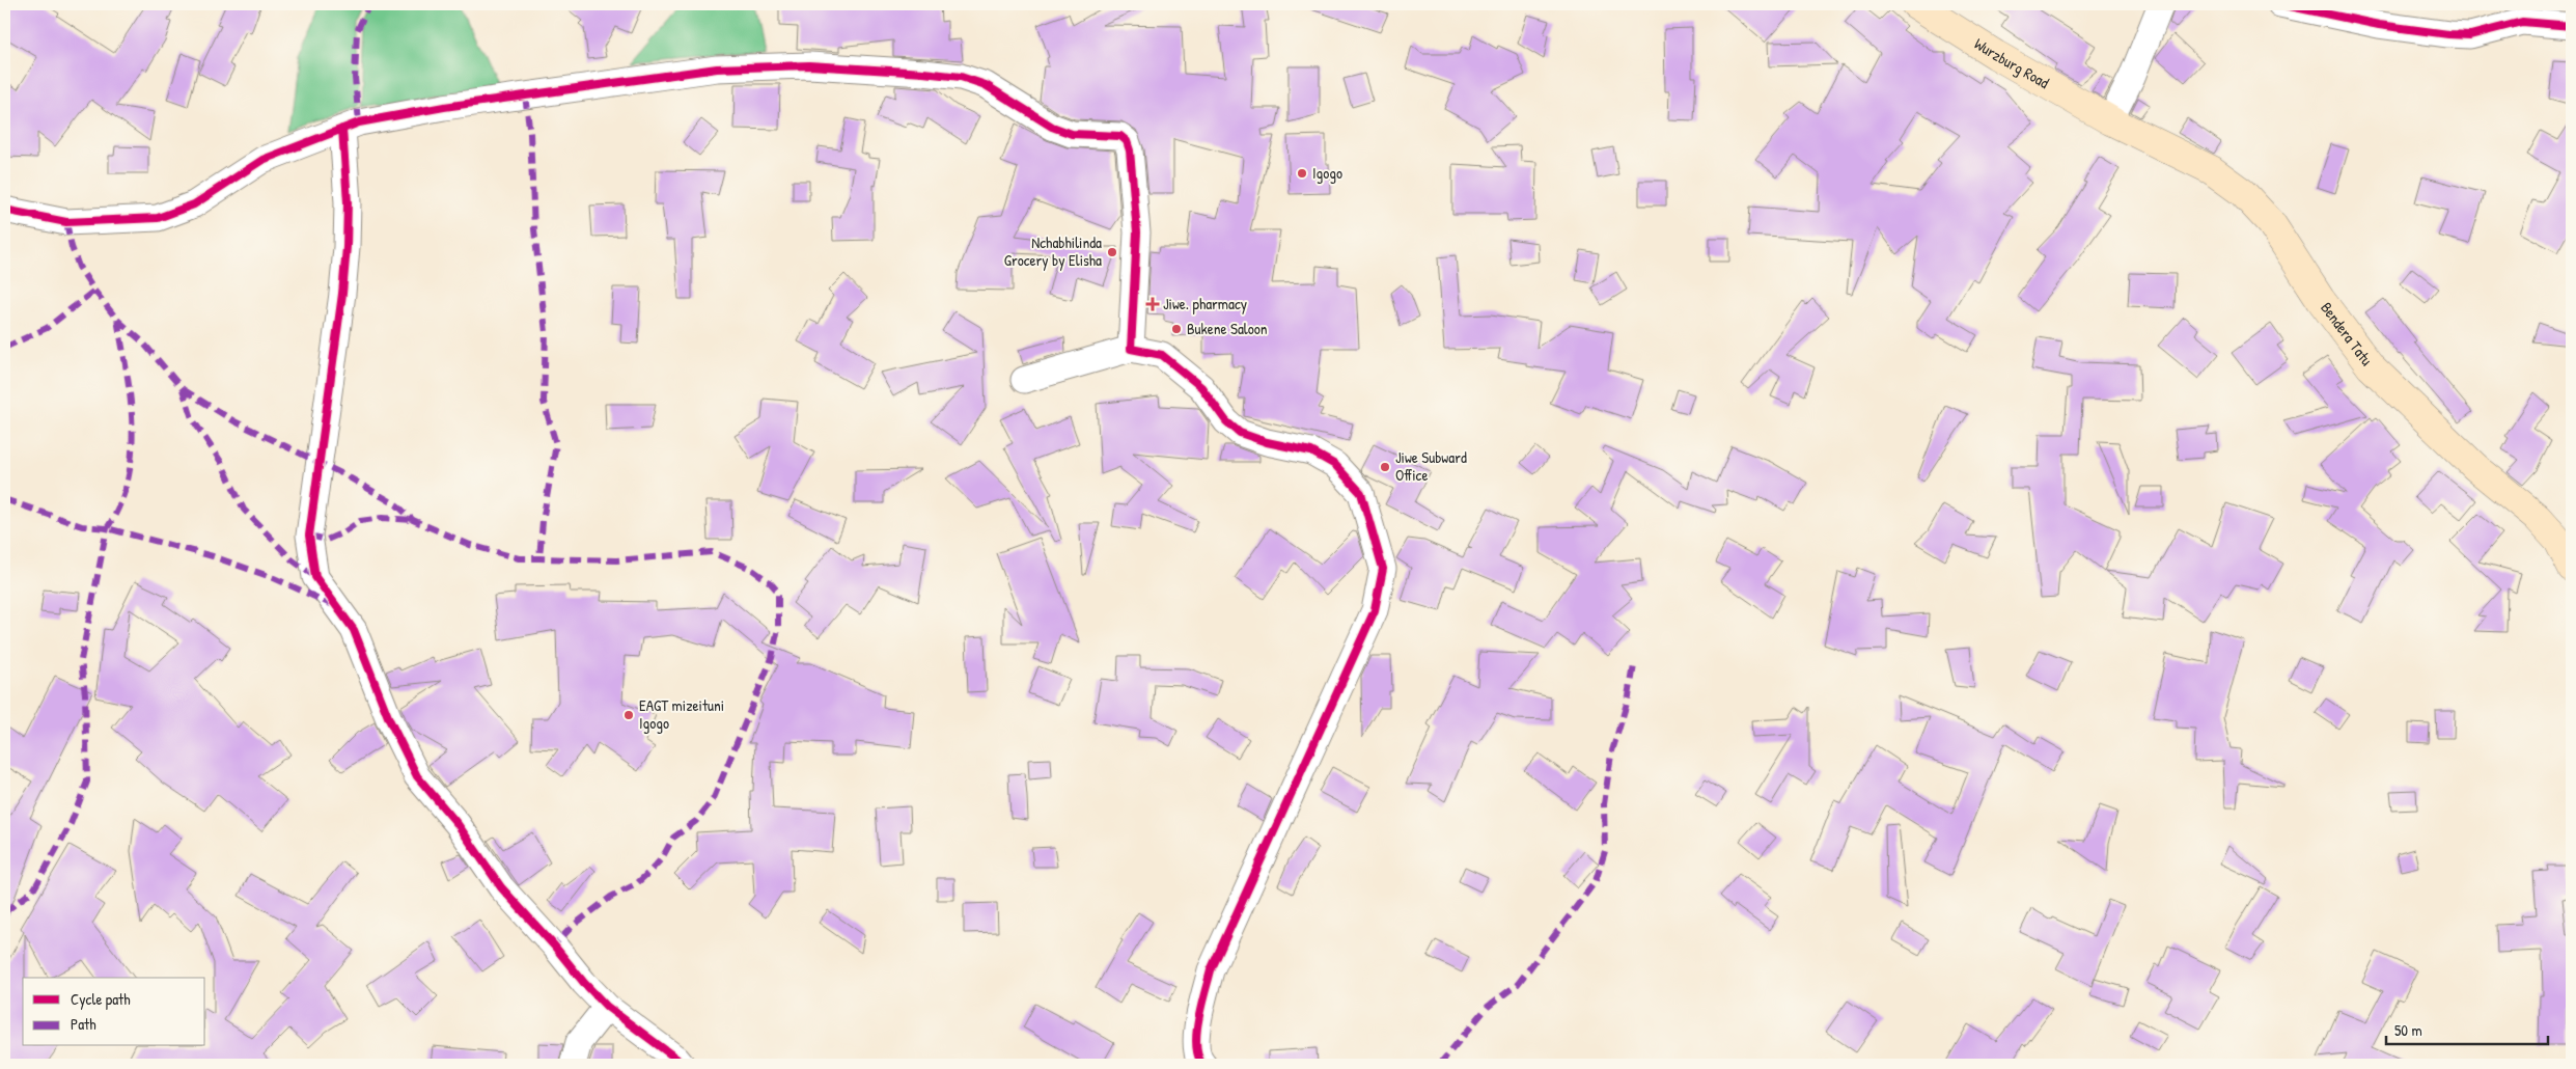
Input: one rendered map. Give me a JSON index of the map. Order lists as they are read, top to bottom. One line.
{"streets":{"main road":["Wurzburg Road","Bendera Tatu"]},"crossings":[["Wurzburg Road","Bendera Tatu"]],"places":{"other":["Igogo","Nchabhilinda Grocery by Elisha","Bukene Saloon","Jiwe Subward Office","EAGT mizeituni Igogo"],"health":["Jiwe. pharmacy"]},"legend":["Cycle path","Path"],"scale_bar":"50 m"}
